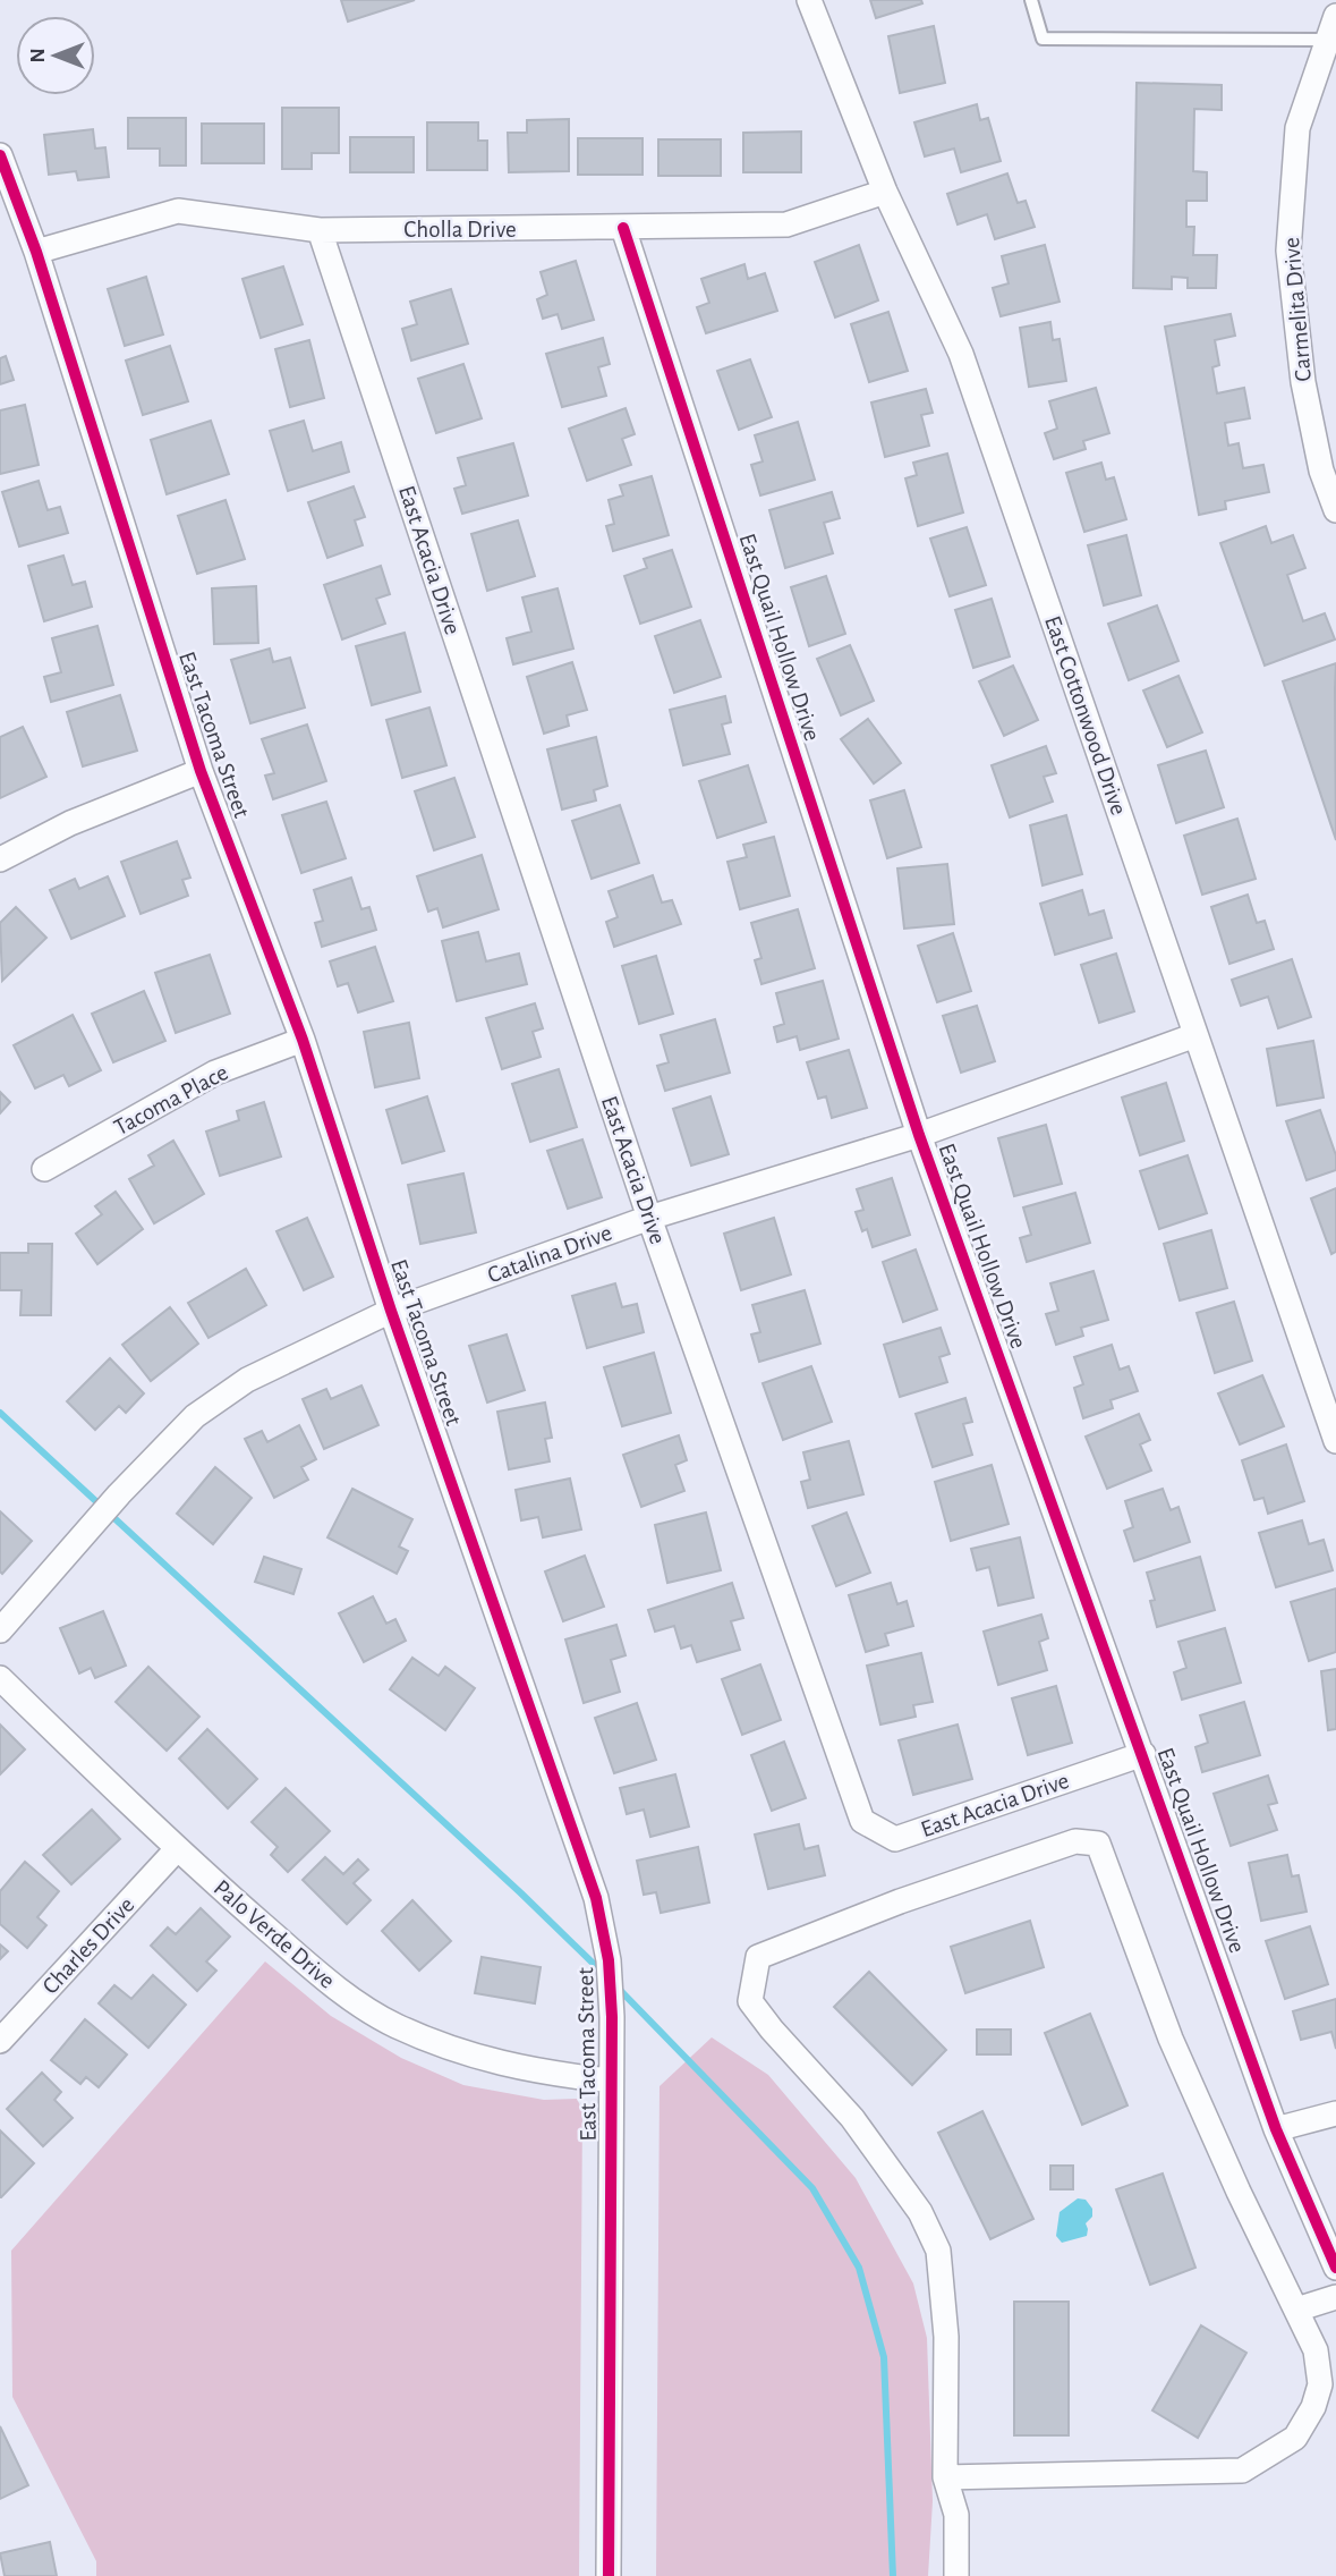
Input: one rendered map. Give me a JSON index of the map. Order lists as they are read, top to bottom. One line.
{"streets":{"street":["Cholla Drive","Carmelita Drive","East Acacia Drive","East Quail Hollow Drive","East Cottonwood Drive","East Tacoma Street","Tacoma Place","Catalina Drive","Palo Verde Drive","Charles Drive"]},"crossings":[["Cholla Drive","East Acacia Drive"],["Cholla Drive","East Quail Hollow Drive"],["Cholla Drive","East Cottonwood Drive"],["Cholla Drive","East Tacoma Street"],["East Acacia Drive","East Quail Hollow Drive"],["East Acacia Drive","Catalina Drive"],["East Quail Hollow Drive","Catalina Drive"],["East Cottonwood Drive","Catalina Drive"],["East Tacoma Street","Tacoma Place"],["East Tacoma Street","Catalina Drive"],["East Tacoma Street","Palo Verde Drive"],["Palo Verde Drive","Charles Drive"]],"north":"left"}
